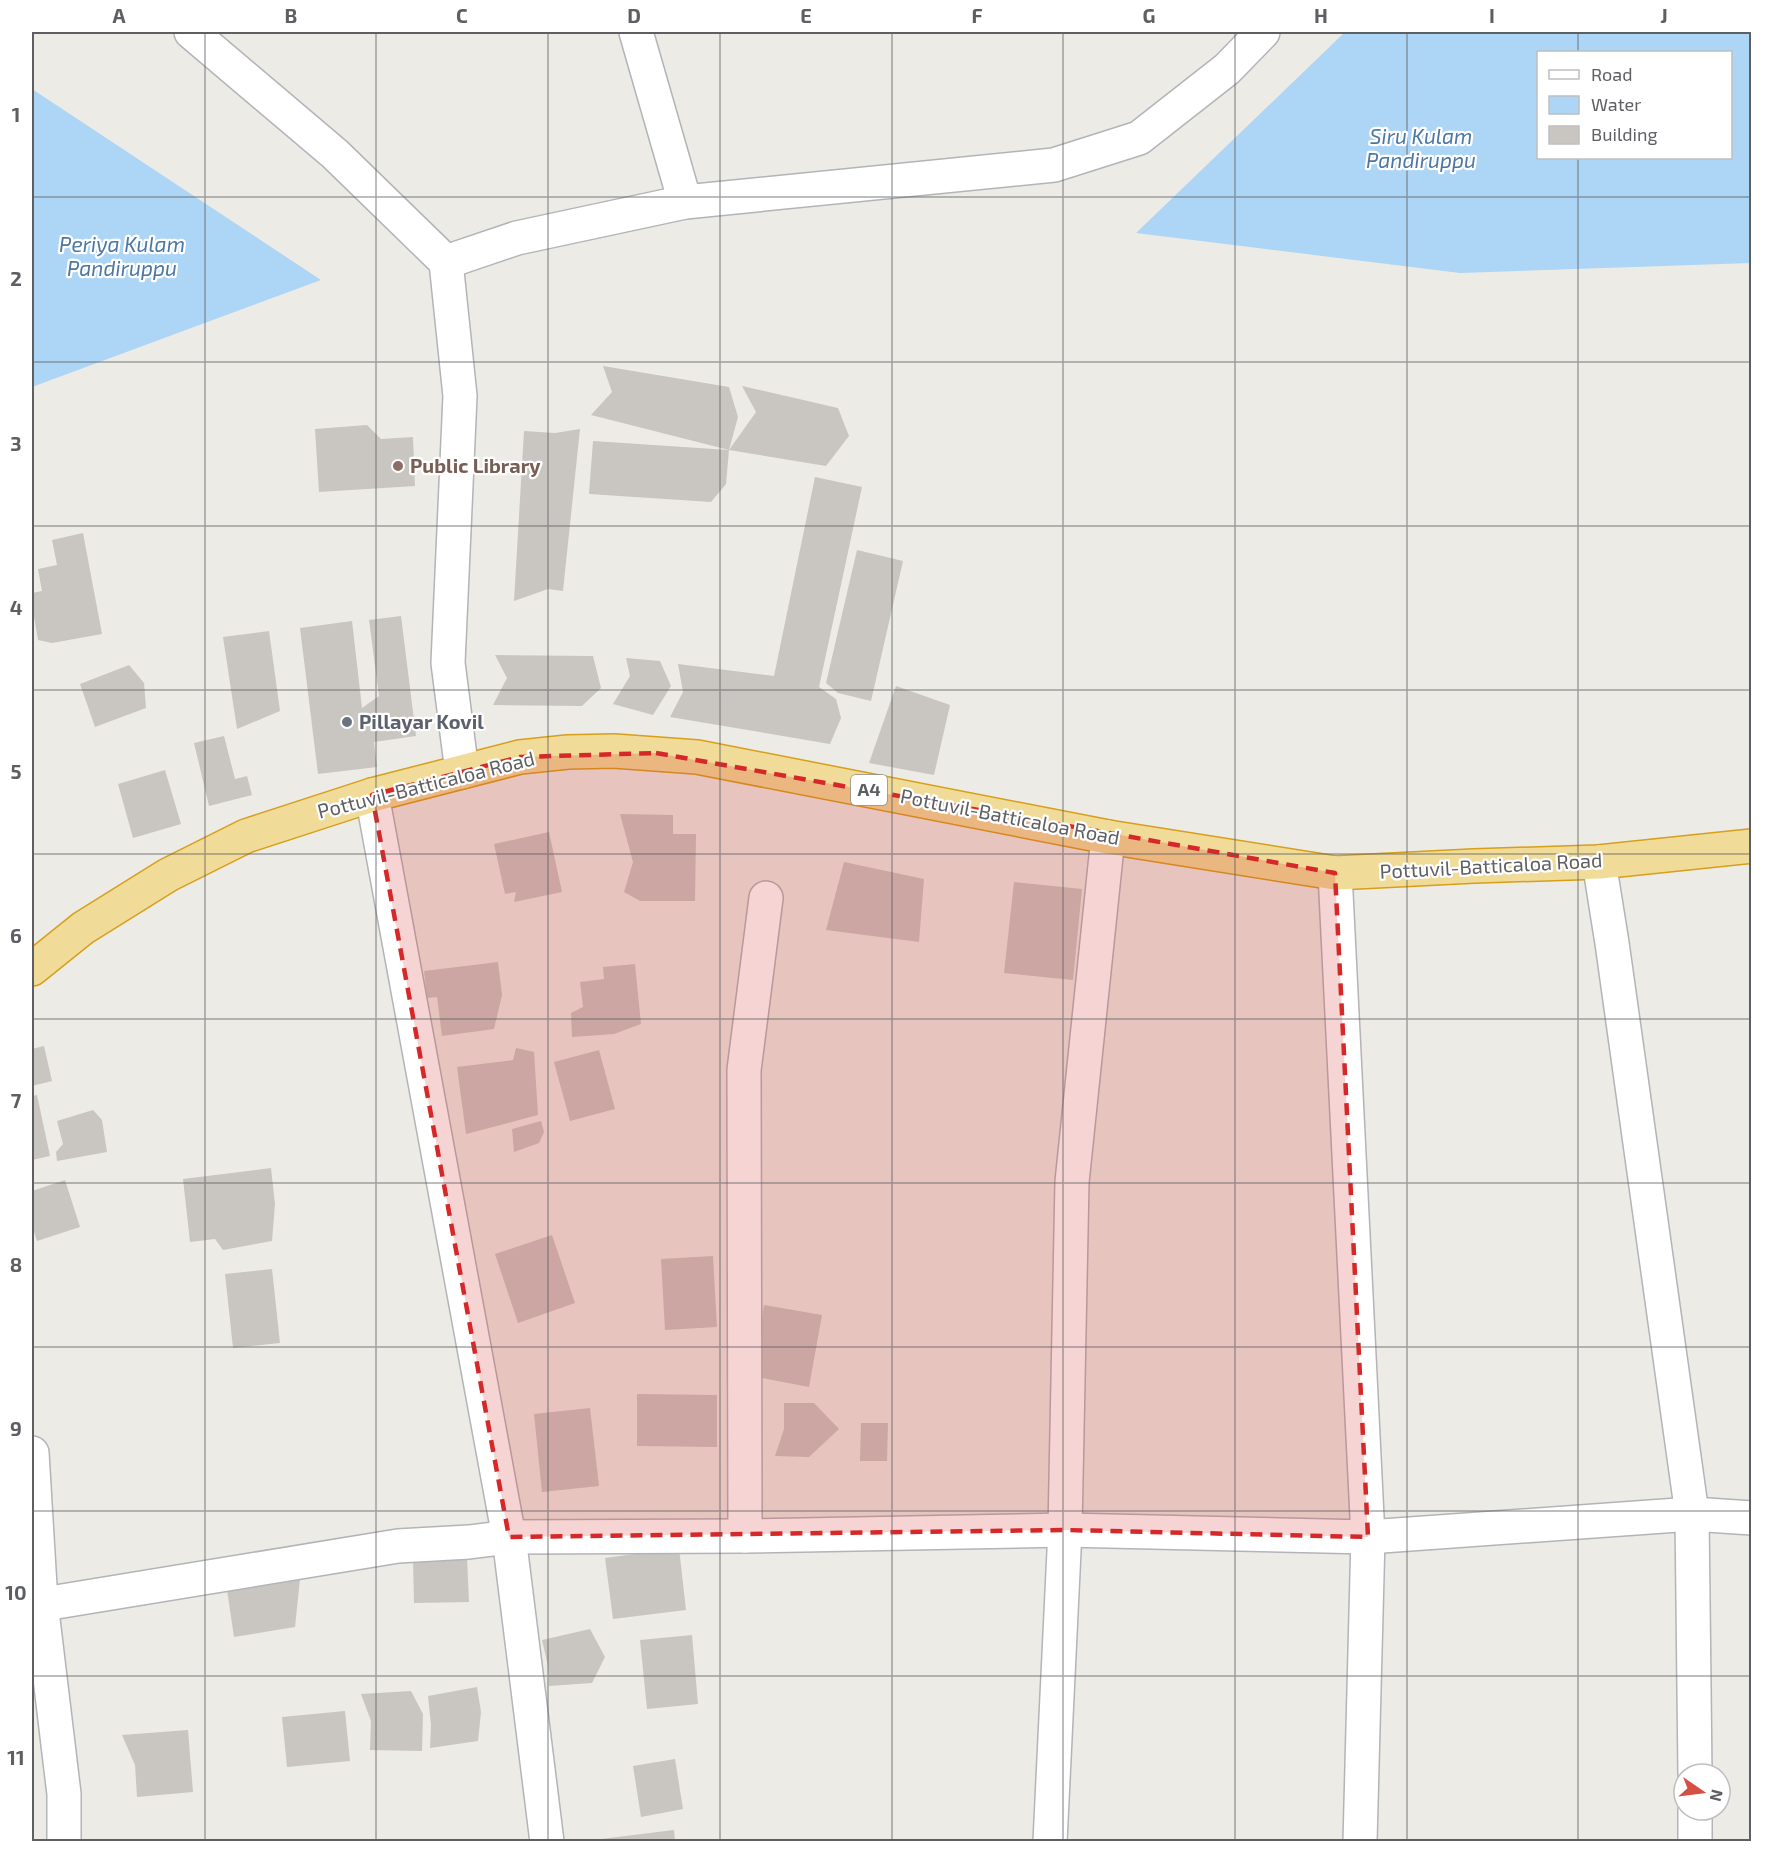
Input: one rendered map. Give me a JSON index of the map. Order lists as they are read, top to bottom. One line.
{"streets":{"highway":["Pottuvil-Batticaloa Road","A4"]},"water":["Siru Kulam Pandiruppu","Periya Kulam Pandiruppu"],"places":["Public Library","Pillayar Kovil"],"legend":["Road","Water","Building"],"north":"right","grid":{"columns":["A","B","C","D","E","F","G","H","I","J"],"rows":["1","2","3","4","5","6","7","8","9","10","11"]}}
